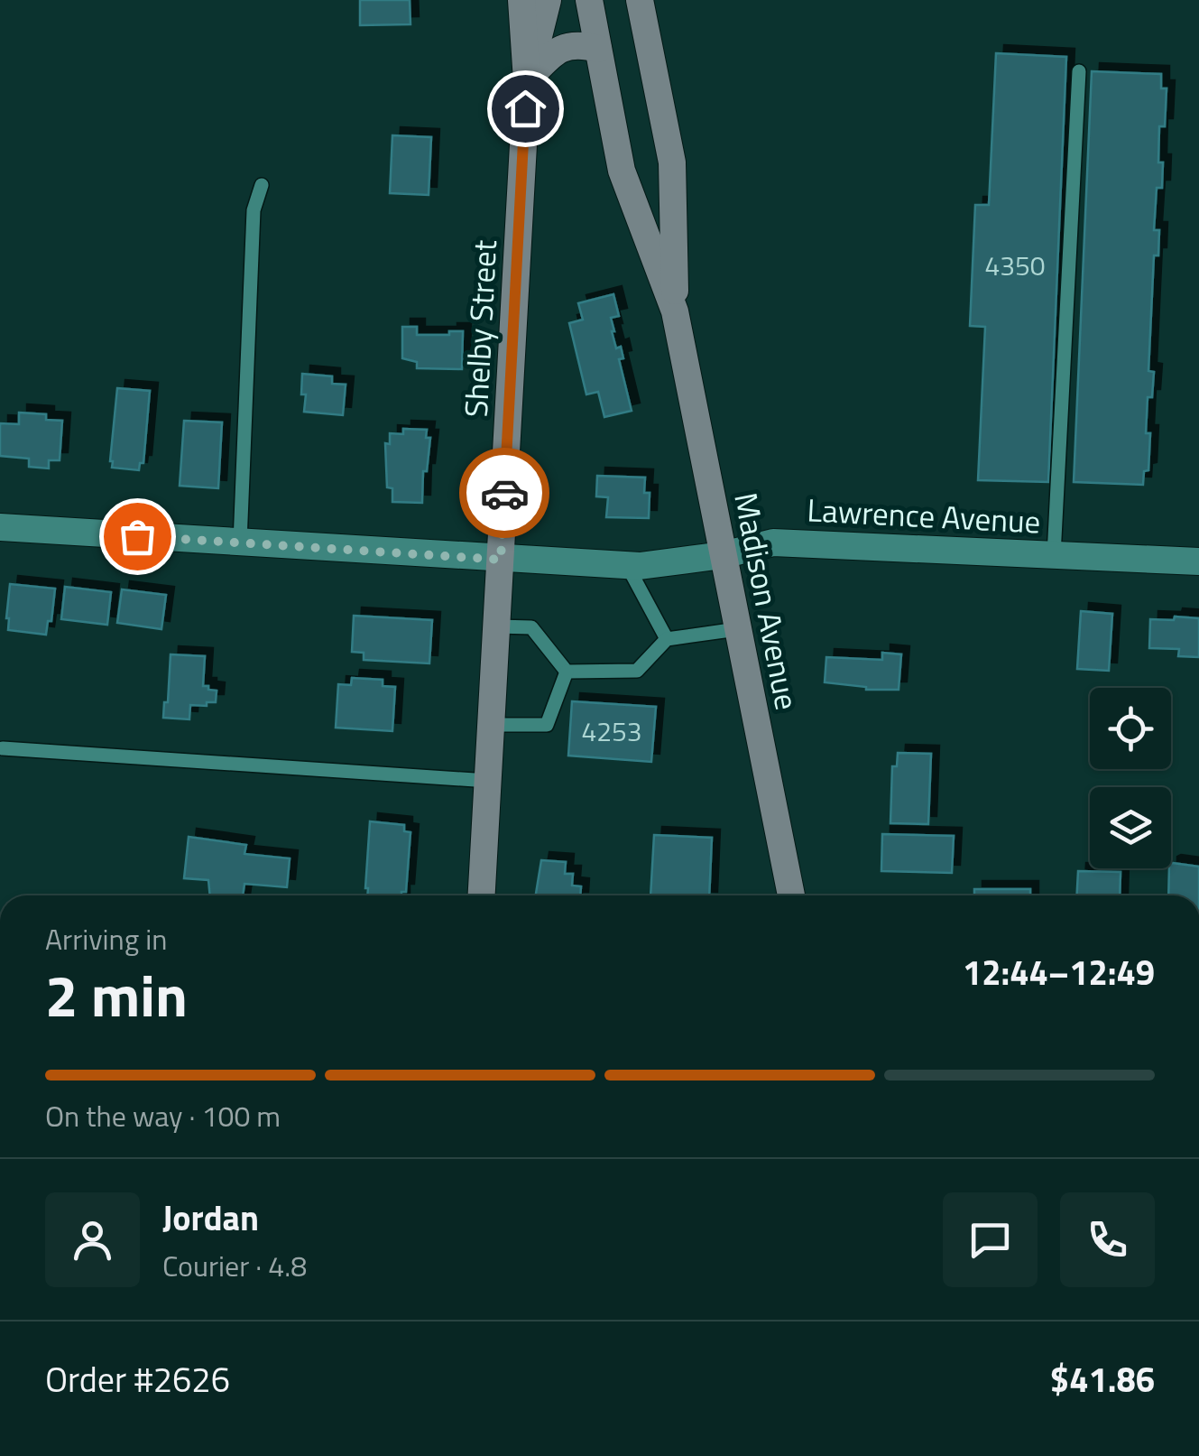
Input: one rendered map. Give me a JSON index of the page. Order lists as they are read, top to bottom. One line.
{"streets":{"main road":["Shelby Street","Madison Avenue"],"street":["Lawrence Avenue"]},"crossings":[["Shelby Street","Lawrence Avenue"],["Lawrence Avenue","Madison Avenue"]],"house_numbers":["4350","4253"],"page":{"heading":["2 min","Arriving in","12:44–12:49"],"panel":["Jordan","Courier · 4.8","Order #2626","$41.86"],"bar":"On the way · 100 m"}}
